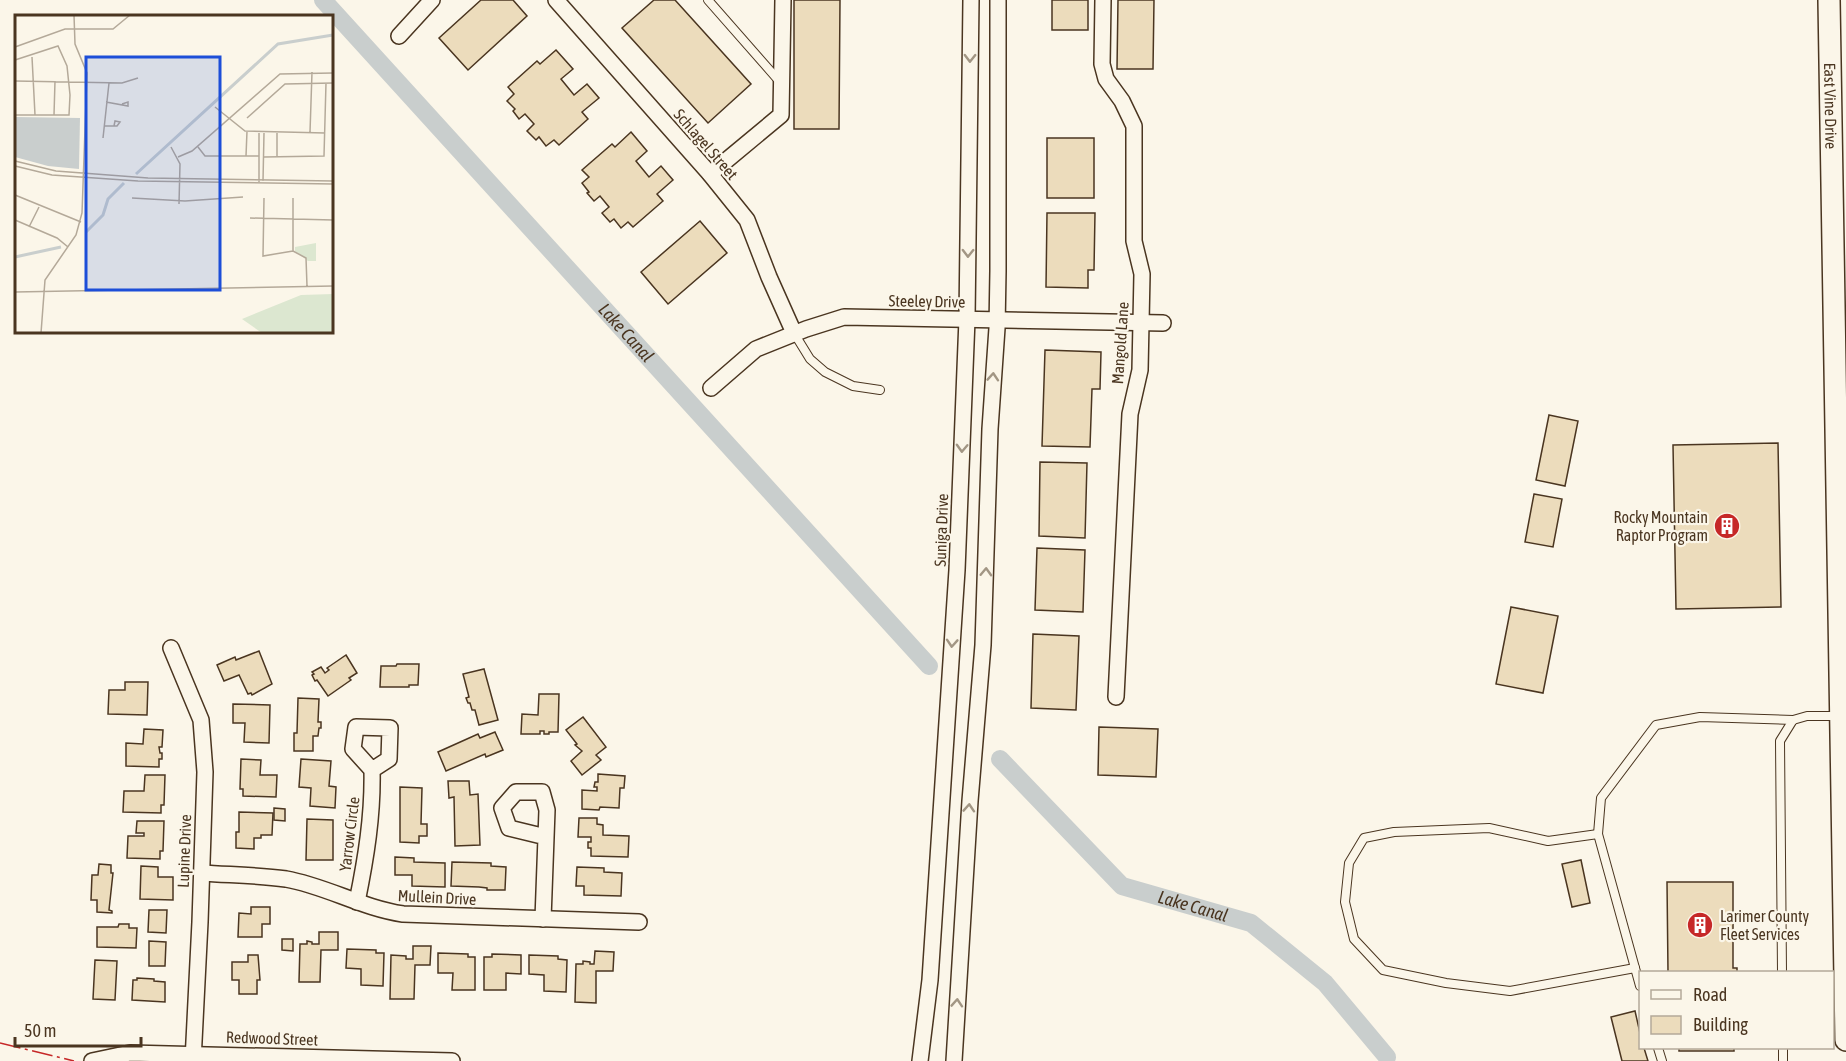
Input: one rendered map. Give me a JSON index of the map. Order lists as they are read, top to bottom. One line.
{"streets":{"main road":["East Vine Drive"],"street":["Schlagel Street","Steeley Drive","Mangold Lane","Suniga Drive","Yarrow Circle","Lupine Drive","Mullein Drive","Redwood Street"]},"crossings":[["Schlagel Street","Steeley Drive"],["Steeley Drive","Mangold Lane"],["Steeley Drive","Suniga Drive"],["Yarrow Circle","Mullein Drive"],["Lupine Drive","Mullein Drive"],["Lupine Drive","Redwood Street"]],"water":["Lake Canal"],"places":{"building":["Rocky Mountain Raptor Program","Larimer County Fleet Services"]},"legend":["Road","Building"],"scale_bar":"50 m"}
